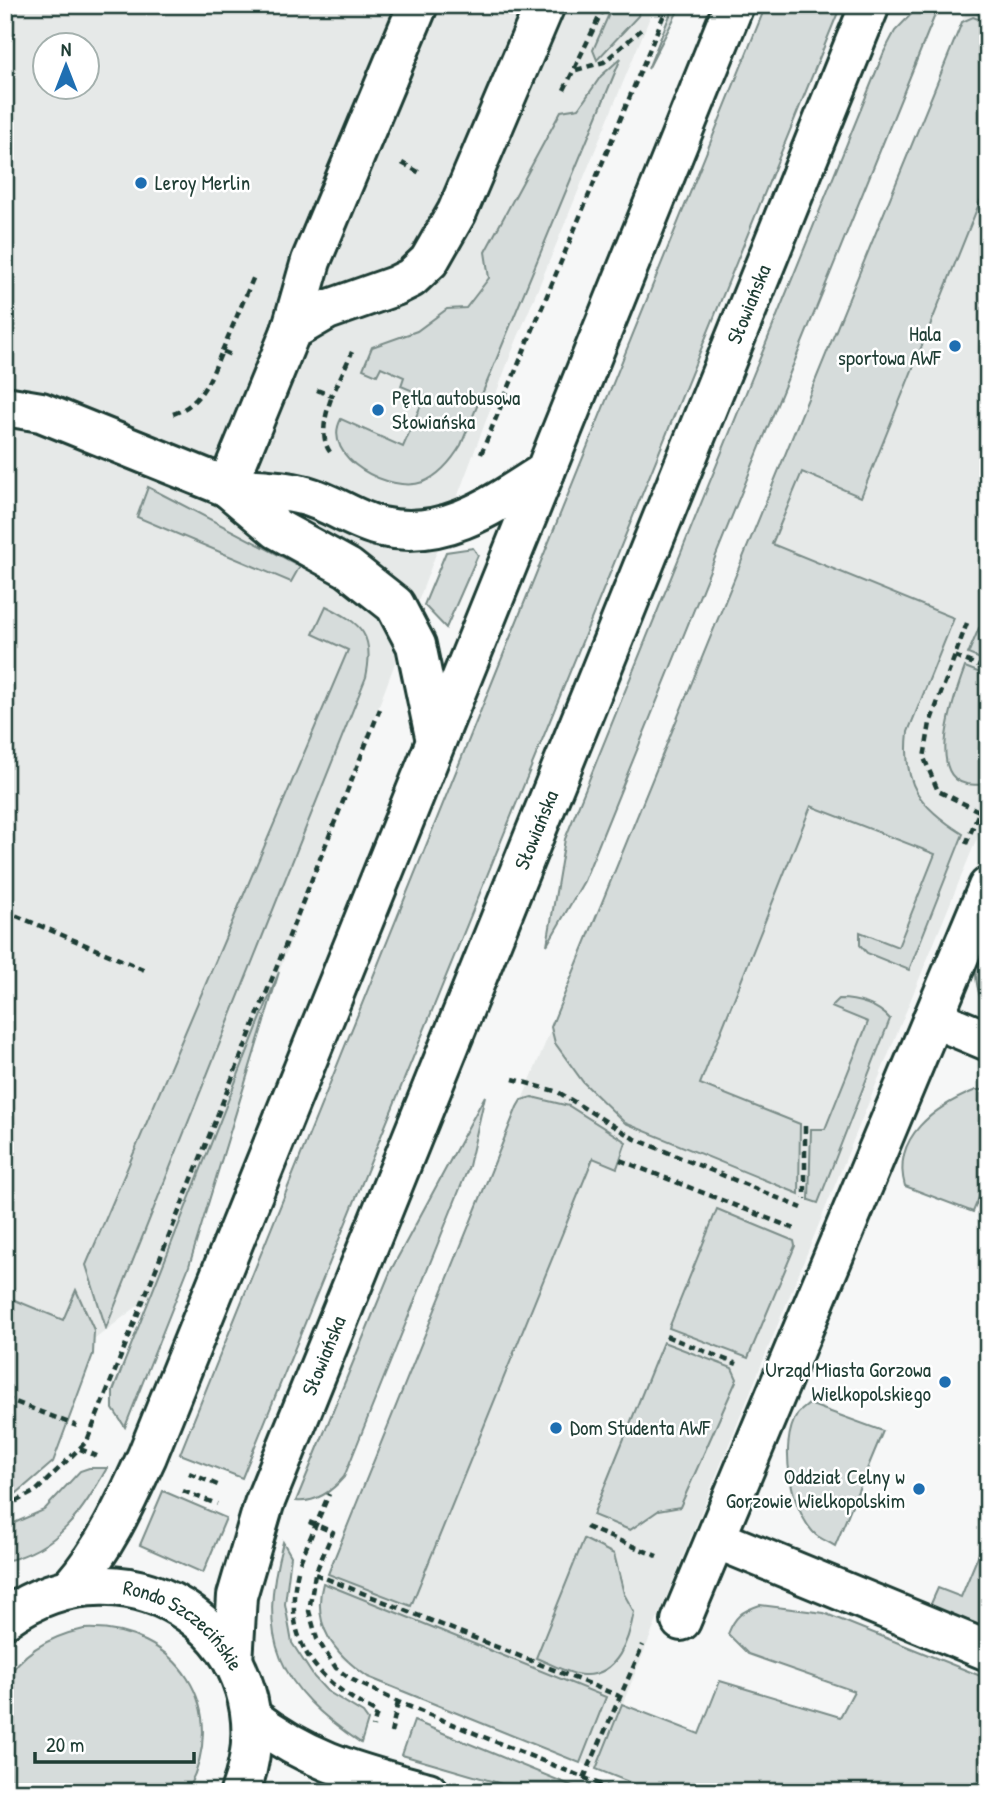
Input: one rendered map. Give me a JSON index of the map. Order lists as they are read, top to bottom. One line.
{"streets":{"main road":["Słowiańska","Rondo Szczecińskie"]},"crossings":[["Słowiańska","Rondo Szczecińskie"]],"places":["Leroy Merlin","Hala sportowa AWF","Pętla autobusowa Słowiańska","Urząd Miasta Gorzowa Wielkopolskiego","Dom Studenta AWF","Oddział Celny w Gorzowie Wielkopolskim"],"scale_bar":"20 m","north":"top"}
